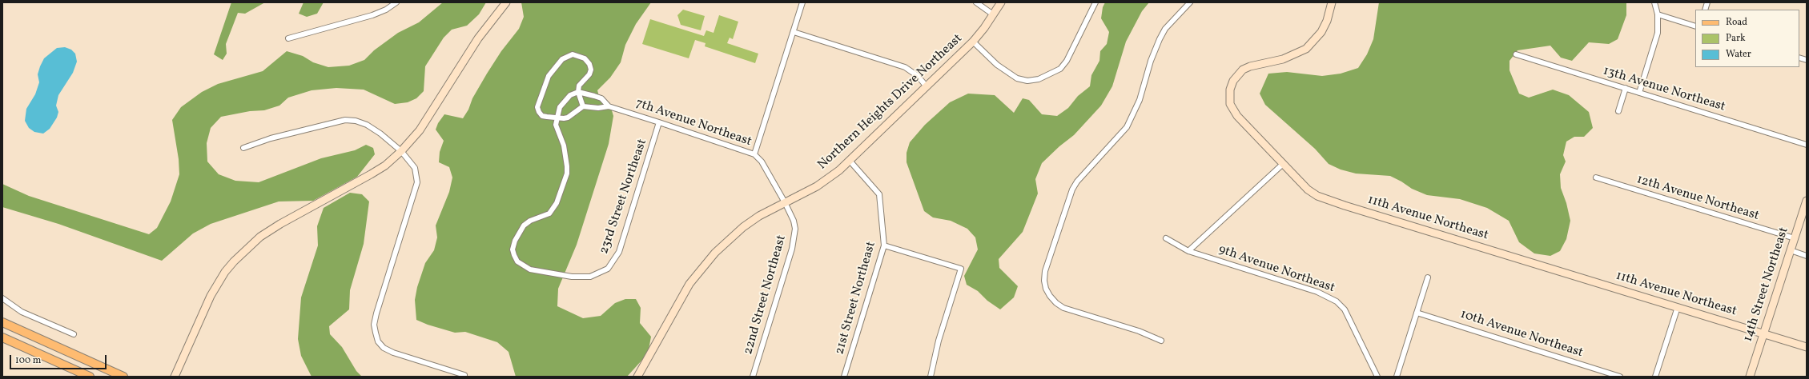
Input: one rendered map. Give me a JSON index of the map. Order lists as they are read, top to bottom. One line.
{"streets":{"street":["13th Avenue Northeast","Northern Heights Drive Northeast","7th Avenue Northeast","23rd Street Northeast","12th Avenue Northeast","11th Avenue Northeast","9th Avenue Northeast","14th Street Northeast","22nd Street Northeast","21st Street Northeast","10th Avenue Northeast"]},"crossings":[["Northern Heights Drive Northeast","7th Avenue Northeast"],["Northern Heights Drive Northeast","22nd Street Northeast"],["Northern Heights Drive Northeast","21st Street Northeast"],["7th Avenue Northeast","23rd Street Northeast"],["7th Avenue Northeast","22nd Street Northeast"],["12th Avenue Northeast","14th Street Northeast"],["11th Avenue Northeast","14th Street Northeast"]],"legend":["Road","Park","Water"],"scale_bar":"100 m"}
